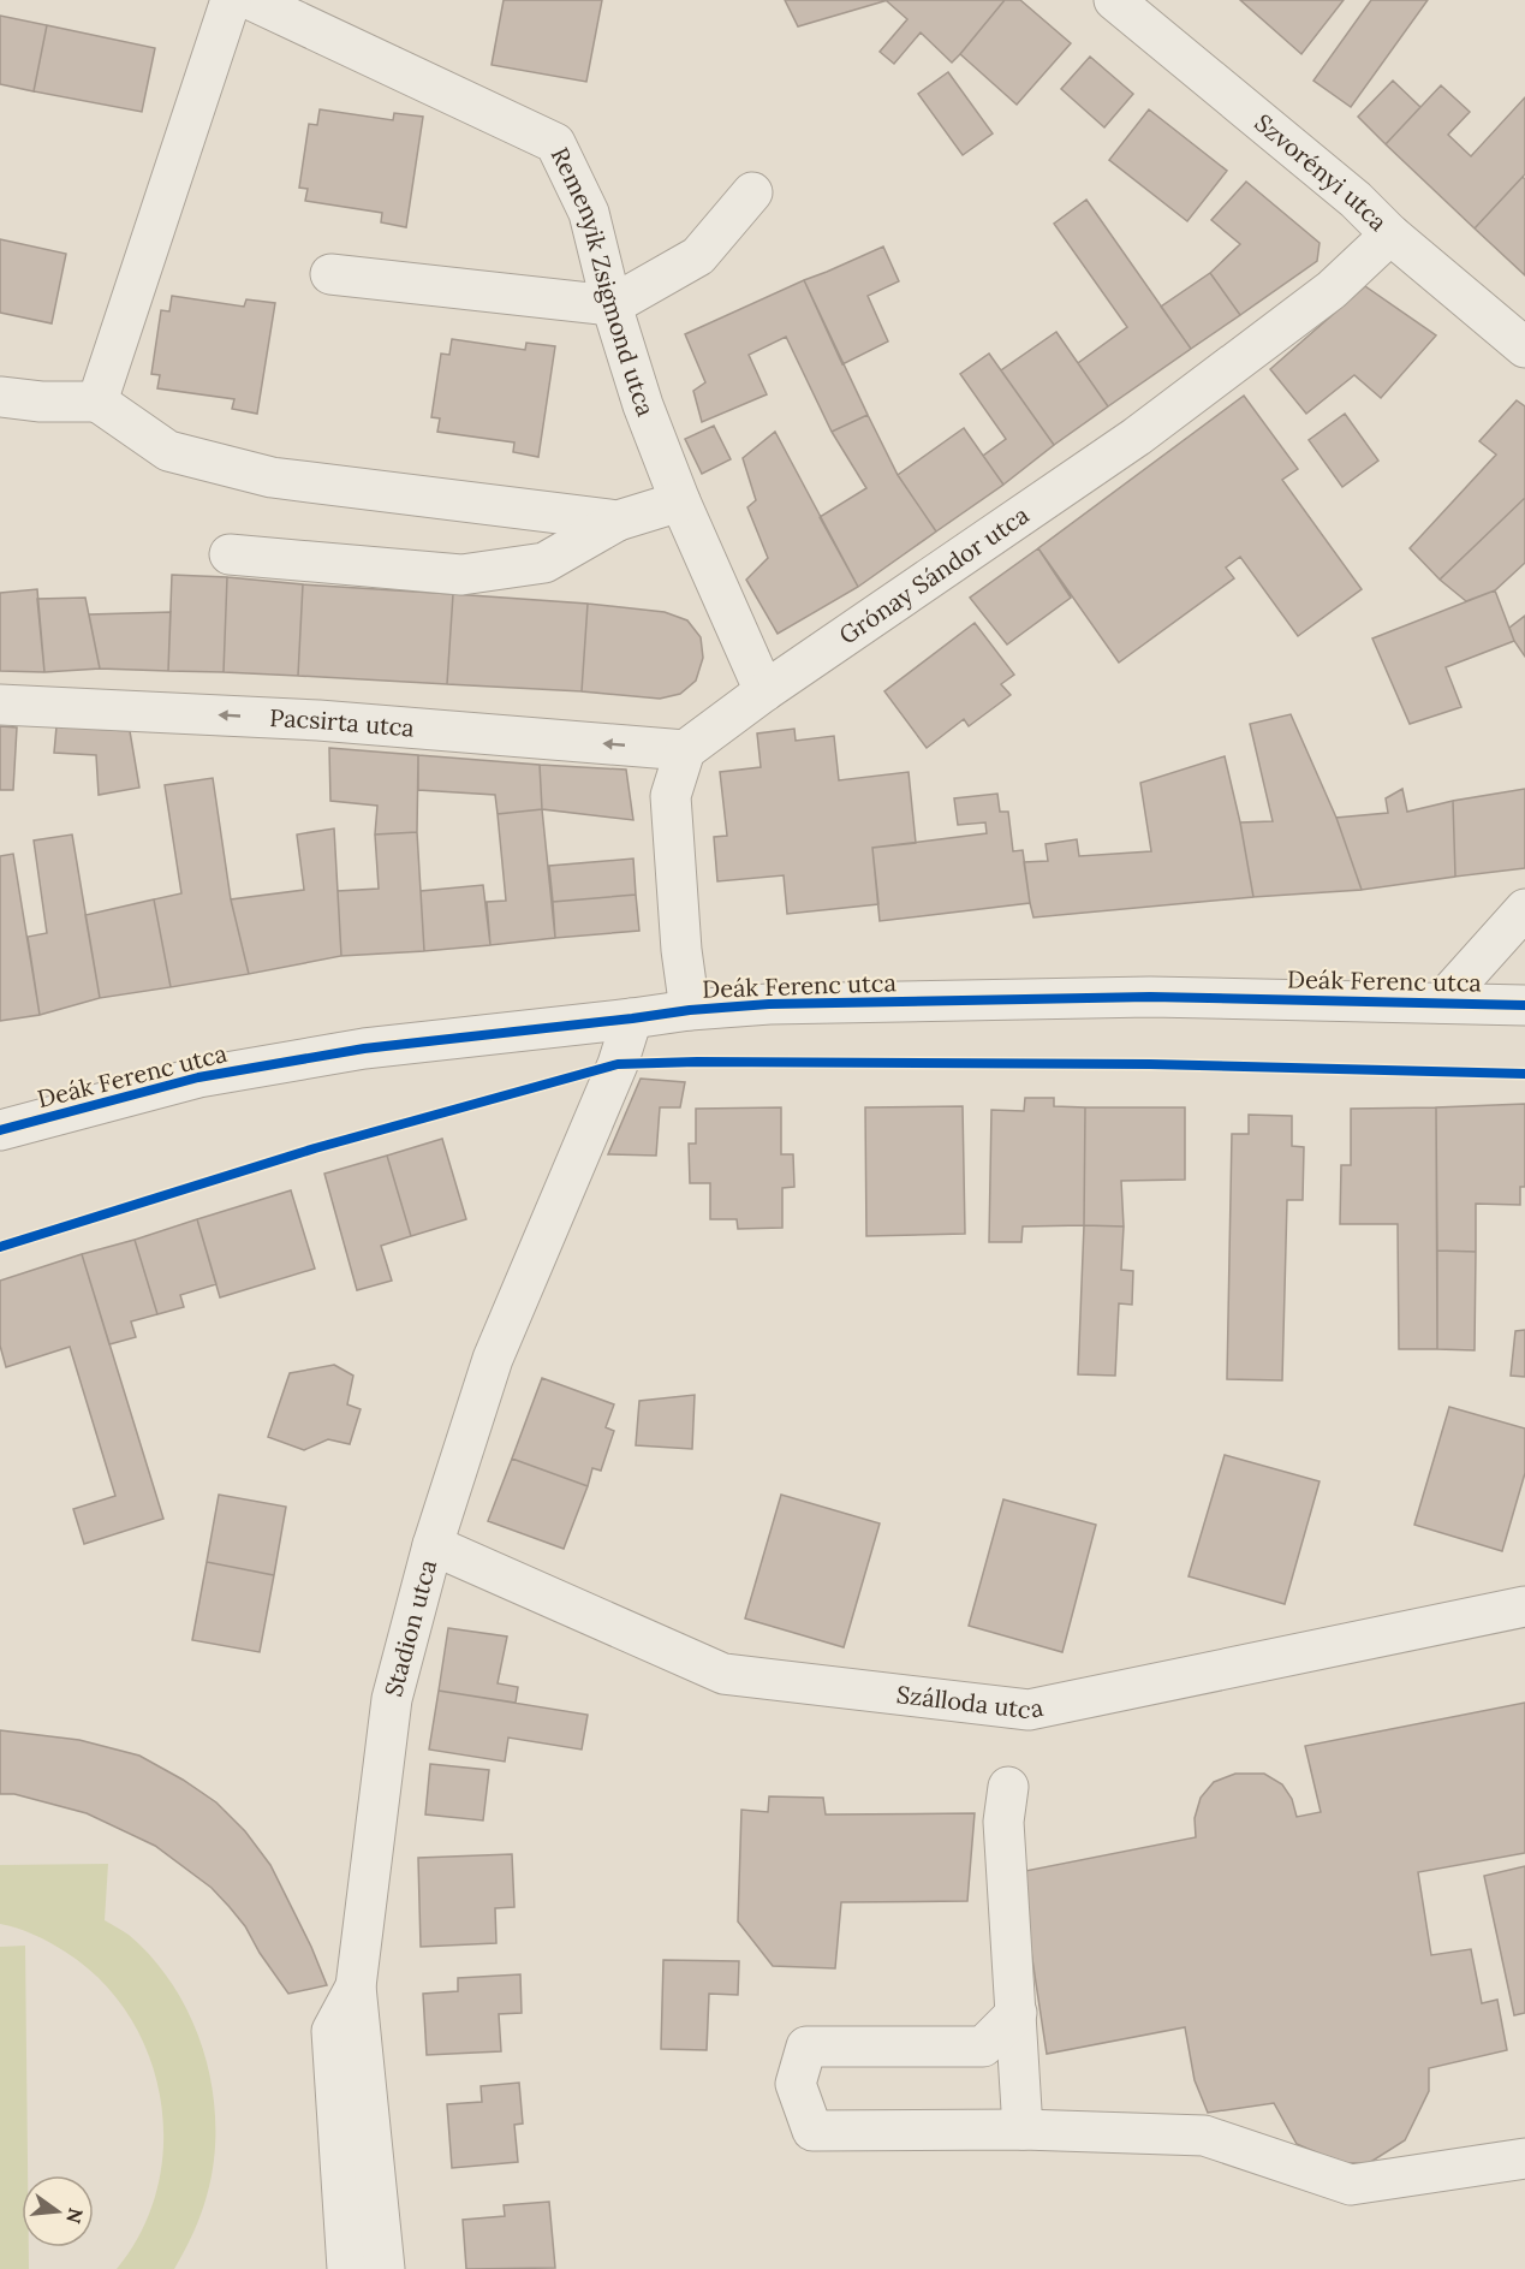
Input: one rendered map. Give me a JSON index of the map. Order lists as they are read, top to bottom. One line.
{"streets":{"street":["Szvorényi utca","Remenyik Zsigmond utca","Grónay Sándor utca","Pacsirta utca","Deák Ferenc utca","Stadion utca","Szálloda utca"]},"crossings":[["Szvorényi utca","Grónay Sándor utca"],["Remenyik Zsigmond utca","Grónay Sándor utca"],["Grónay Sándor utca","Pacsirta utca"],["Deák Ferenc utca","Stadion utca"],["Stadion utca","Szálloda utca"]],"north":"right"}
